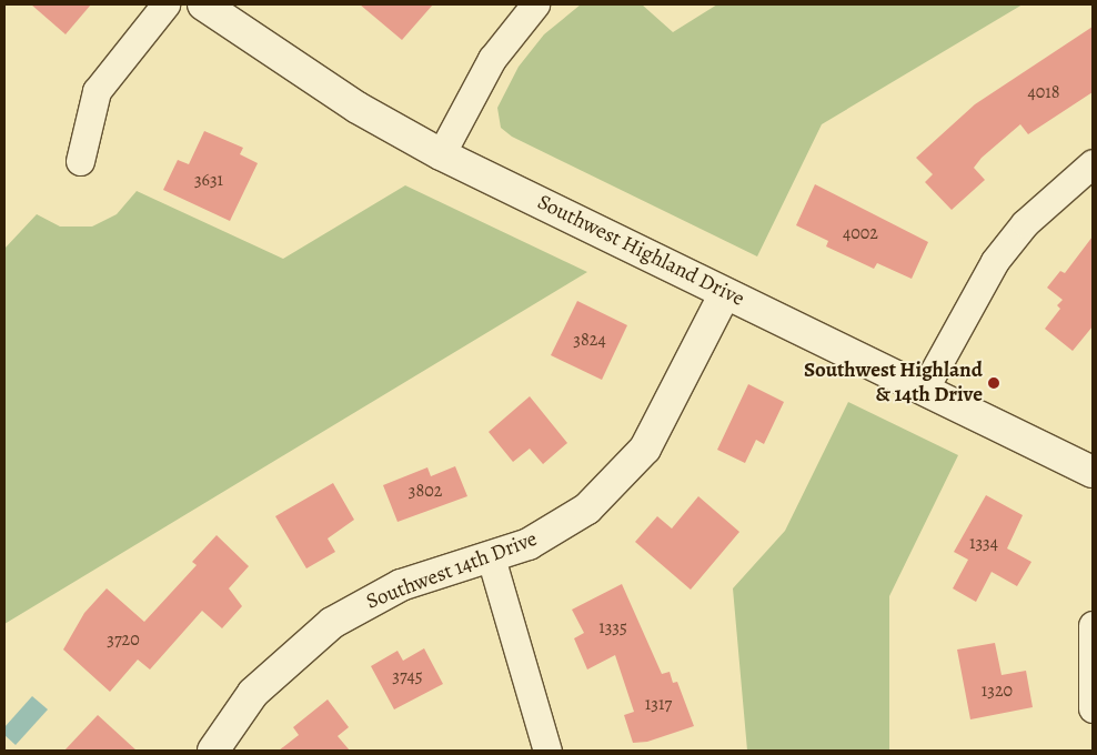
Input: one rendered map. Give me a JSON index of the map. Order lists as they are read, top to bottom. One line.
{"streets":{"main road":["Southwest Highland Drive","Southwest 14th Drive"]},"crossings":[["Southwest Highland Drive","Southwest 14th Drive"]],"places":["Southwest Highland & 14th Drive"],"house_numbers":["4018","3631","4002","3824","3802","1334","1335","3720","3745","1320","1317"]}
